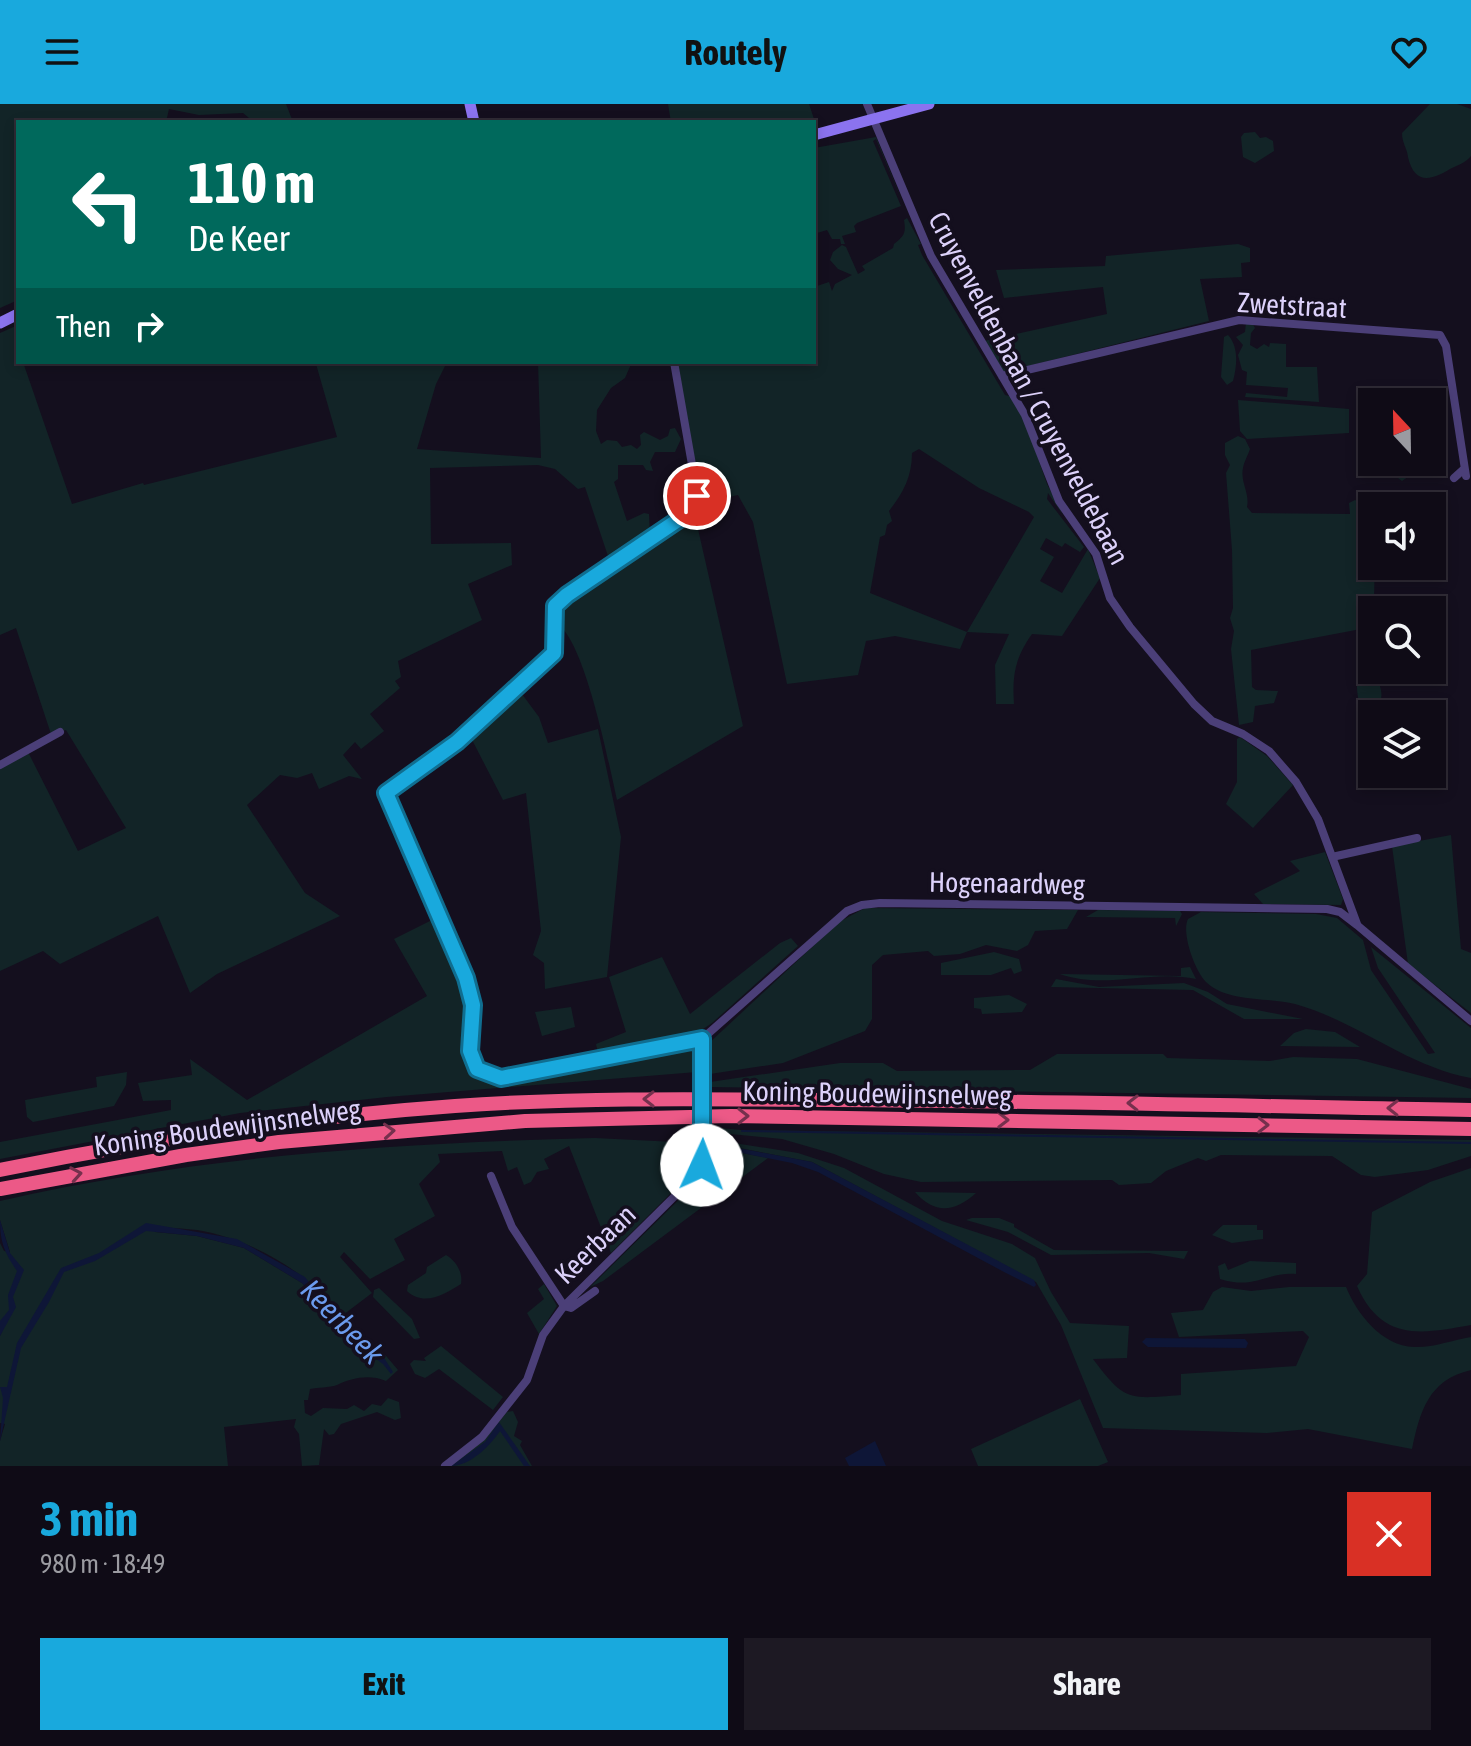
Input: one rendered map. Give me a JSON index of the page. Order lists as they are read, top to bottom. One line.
{"streets":{"highway":["Koning Boudewijnsnelweg"],"street":["Zwetstraat","Cruyenveldenbaan / Cruyenveldebaan","Hogenaardweg","Keerbaan"]},"crossings":[["Zwetstraat","Cruyenveldenbaan / Cruyenveldebaan"],["Cruyenveldenbaan / Cruyenveldebaan","Hogenaardweg"],["Hogenaardweg","Keerbaan"]],"water":["Keerbeek"],"north":"top","page":{"header":"Routely","turn":["110 m","De Keer"],"then":"Then","heading":["3 min","980 m · 18:49"],"buttons":["Exit","Share"]}}
